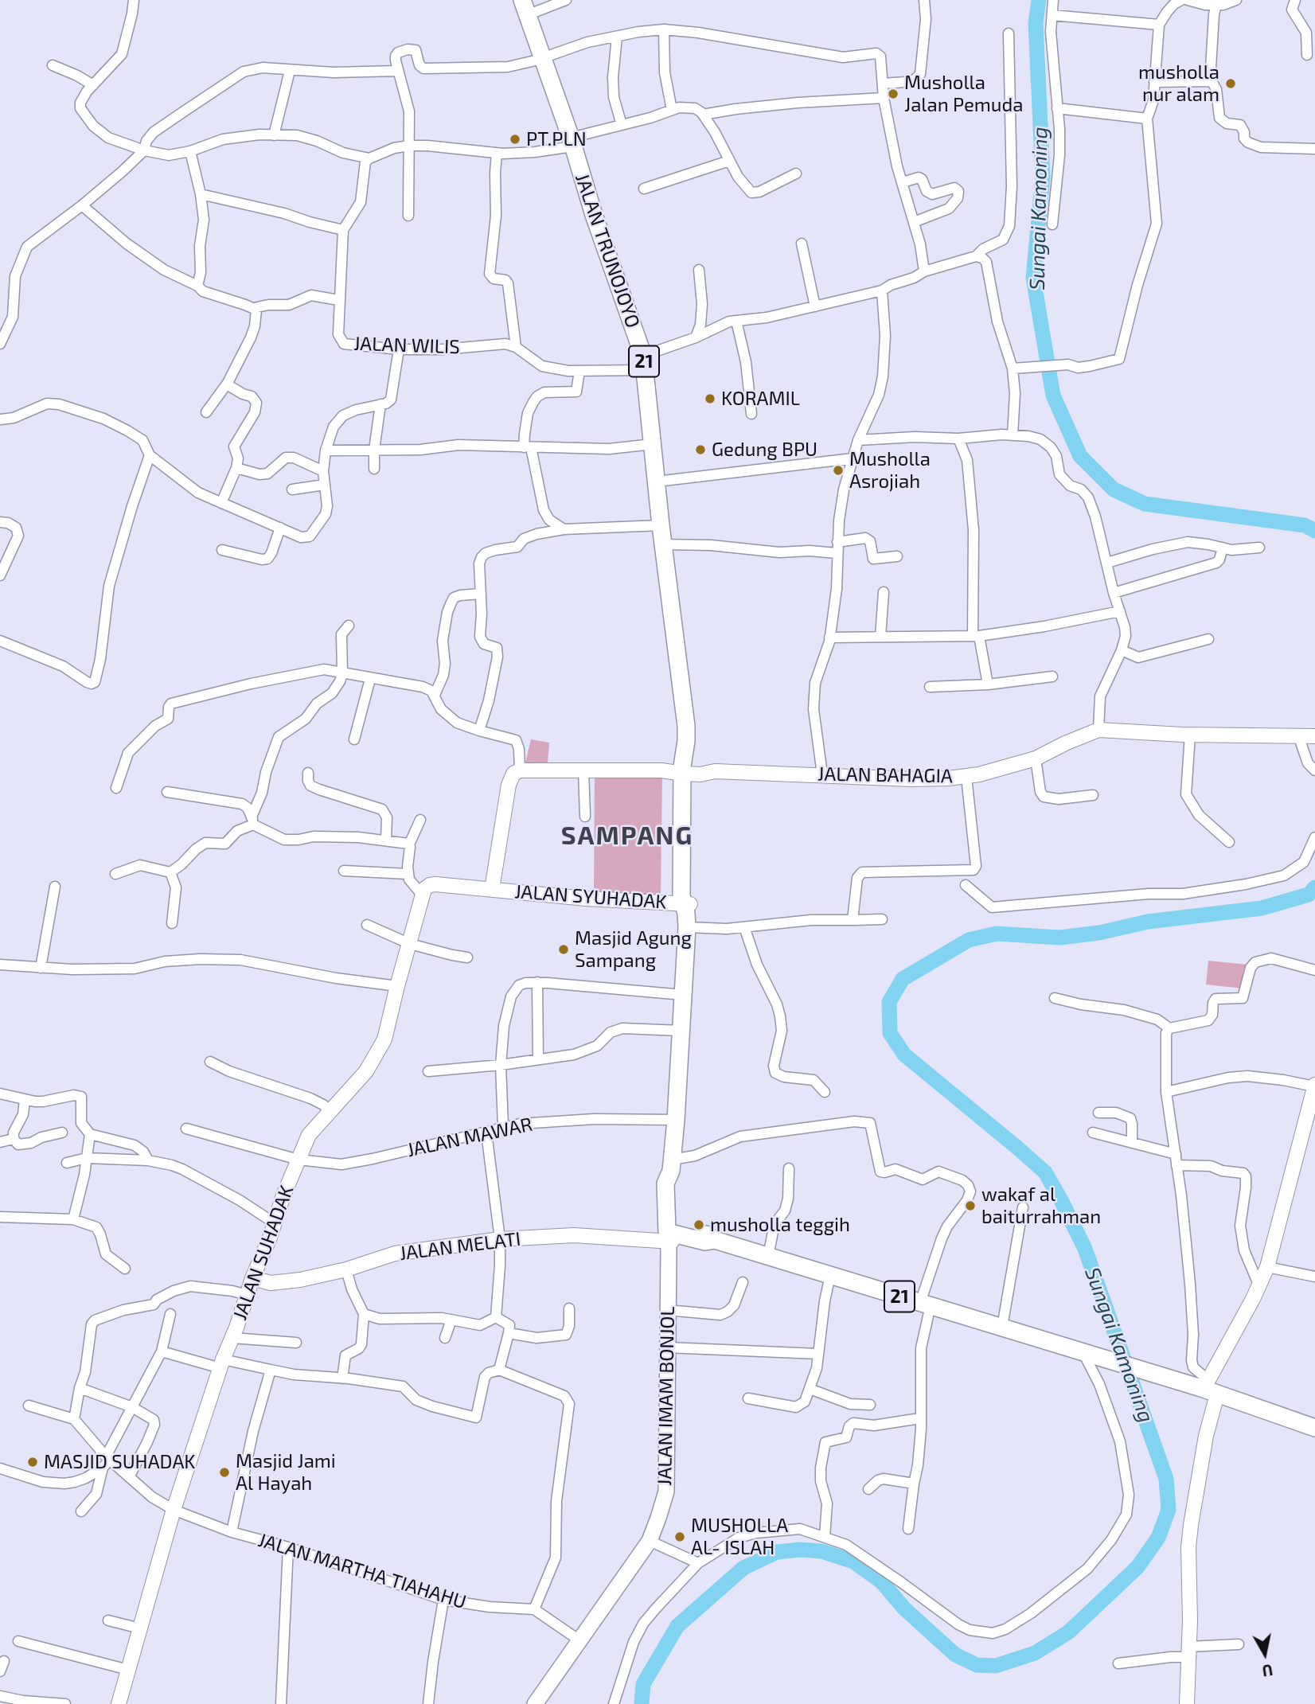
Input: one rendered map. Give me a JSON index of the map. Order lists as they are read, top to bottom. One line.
{"streets":{"highway":["JALAN TRUNOJOYO","21"],"main road":["JALAN IMAM BONJOL"],"street":["JALAN WILIS","JALAN BAHAGIA","JALAN SYUHADAK","JALAN MAWAR","JALAN MELATI","JALAN SUHADAK","JALAN MARTHA TIAHAHU"]},"crossings":[["JALAN TRUNOJOYO","21"],["JALAN TRUNOJOYO","JALAN BAHAGIA"],["21","JALAN BAHAGIA"],["21","JALAN SYUHADAK"],["21","JALAN MAWAR"],["21","JALAN MELATI"],["21","JALAN IMAM BONJOL"],["JALAN MAWAR","JALAN SUHADAK"],["JALAN MELATI","JALAN SUHADAK"],["JALAN MELATI","JALAN IMAM BONJOL"],["JALAN SUHADAK","JALAN MARTHA TIAHAHU"]],"districts":["SAMPANG"],"water":["Sungai Kamoning"],"places":["musholla nur alam","Musholla Jalan Pemuda","PT.PLN","KORAMIL","Gedung BPU","Musholla Asrojiah","Masjid Agung Sampang","wakaf al baiturrahman","musholla teggih","MASJID SUHADAK","Masjid Jami Al Hayah","MUSHOLLA AL- ISLAH"],"north":"bottom"}
